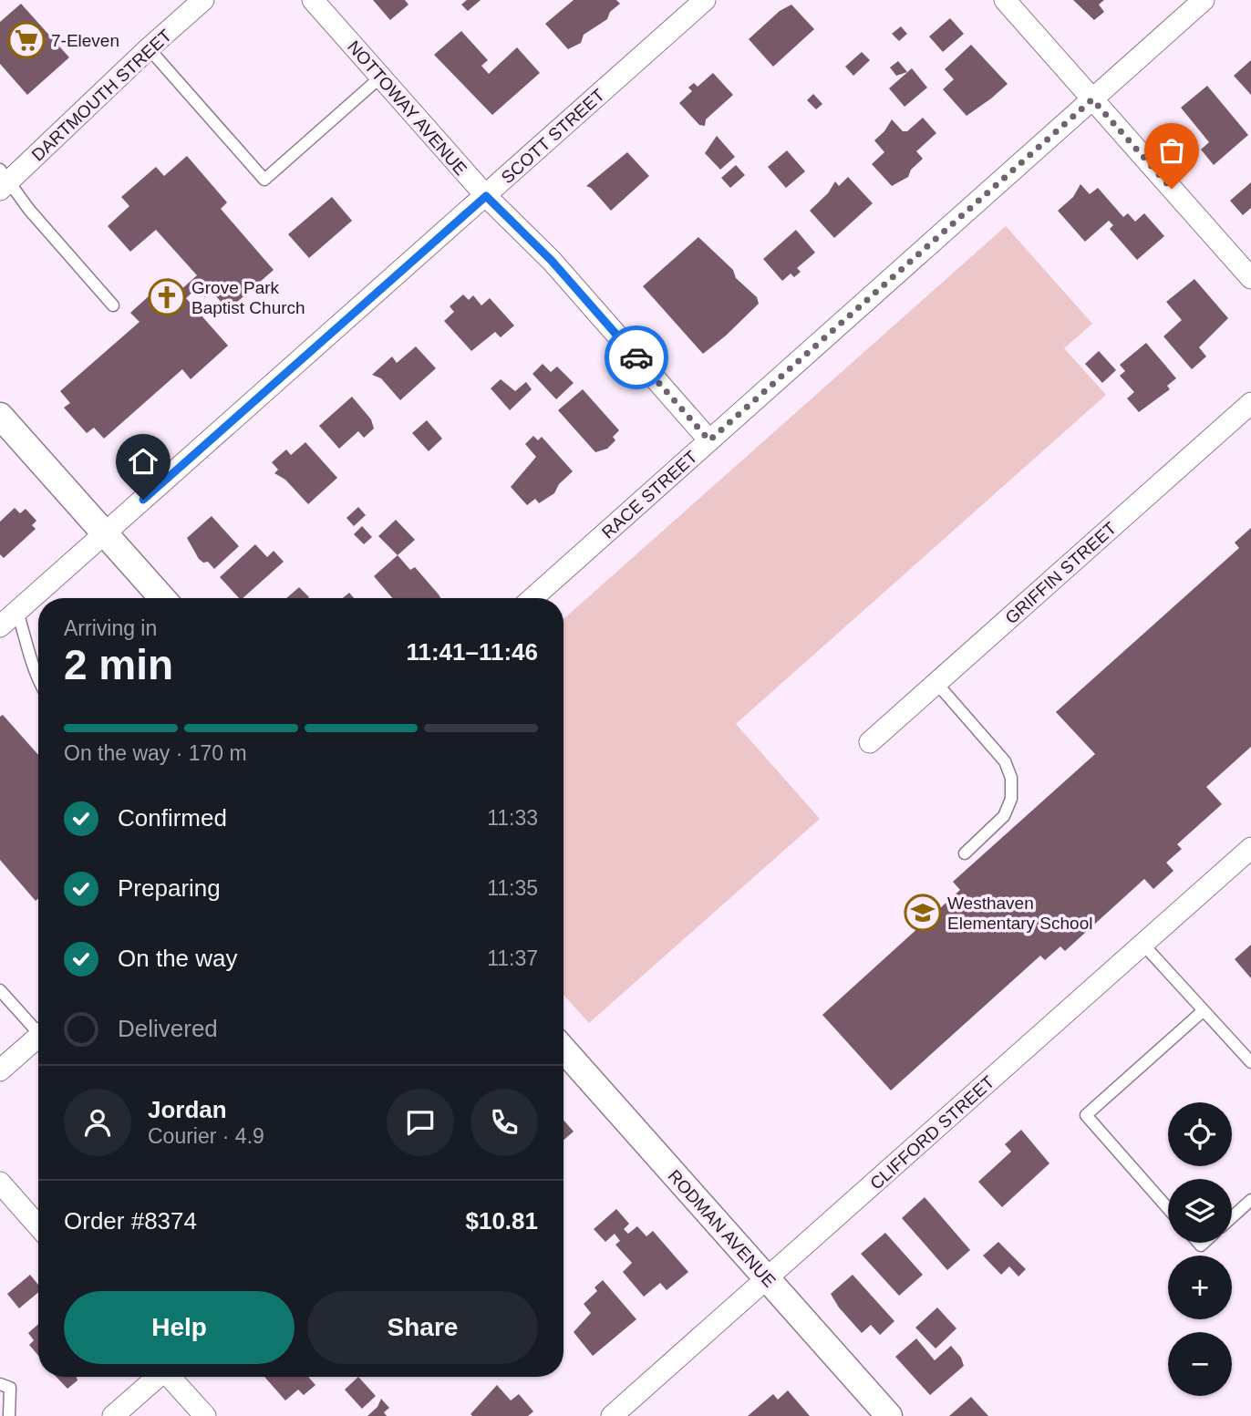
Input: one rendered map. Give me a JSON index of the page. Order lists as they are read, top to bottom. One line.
{"streets":{"street":["DARTMOUTH STREET","NOTTOWAY AVENUE","SCOTT STREET","RACE STREET","GRIFFIN STREET","CLIFFORD STREET","RODMAN AVENUE"]},"crossings":[["NOTTOWAY AVENUE","SCOTT STREET"],["NOTTOWAY AVENUE","RACE STREET"],["CLIFFORD STREET","RODMAN AVENUE"]],"places":{"supermarket":["7-Eleven"],"church":["Grove Park Baptist Church"],"school or university":["Westhaven Elementary School"]},"page":{"heading":["2 min","Arriving in","11:41–11:46"],"panel":["Jordan","Courier · 4.9","Order #8374","$10.81"],"bar":"On the way · 170 m","list":[["Confirmed","11:33"],["Preparing","11:35"],["On the way","11:37"],"Delivered"],"map_buttons":["+","−"],"buttons":["Help","Share"]}}
